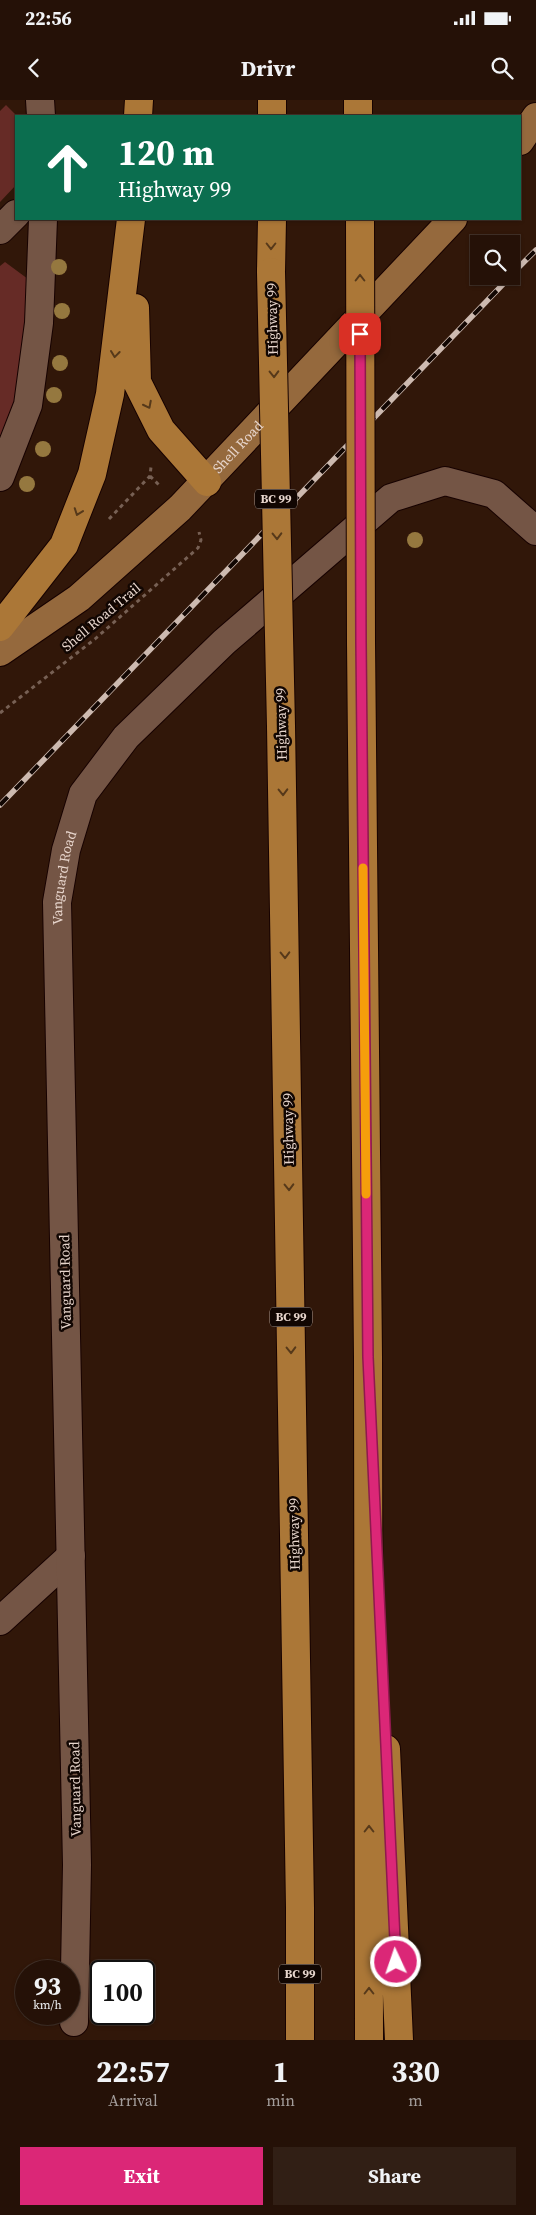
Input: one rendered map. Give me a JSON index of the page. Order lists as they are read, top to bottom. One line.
{"streets":{"highway":["Highway 99","BC 99"],"main road":["Shell Road"],"street":["Vanguard Road"],"path":["Shell Road Trail"]},"page":{"status":"22:56","header":"Drivr","turn":["120 m","Highway 99"],"speed":"93 km/h","limit":"100","eta":["22:57","Arrival","1","min","330","m"],"buttons":["Exit","Share"]}}
